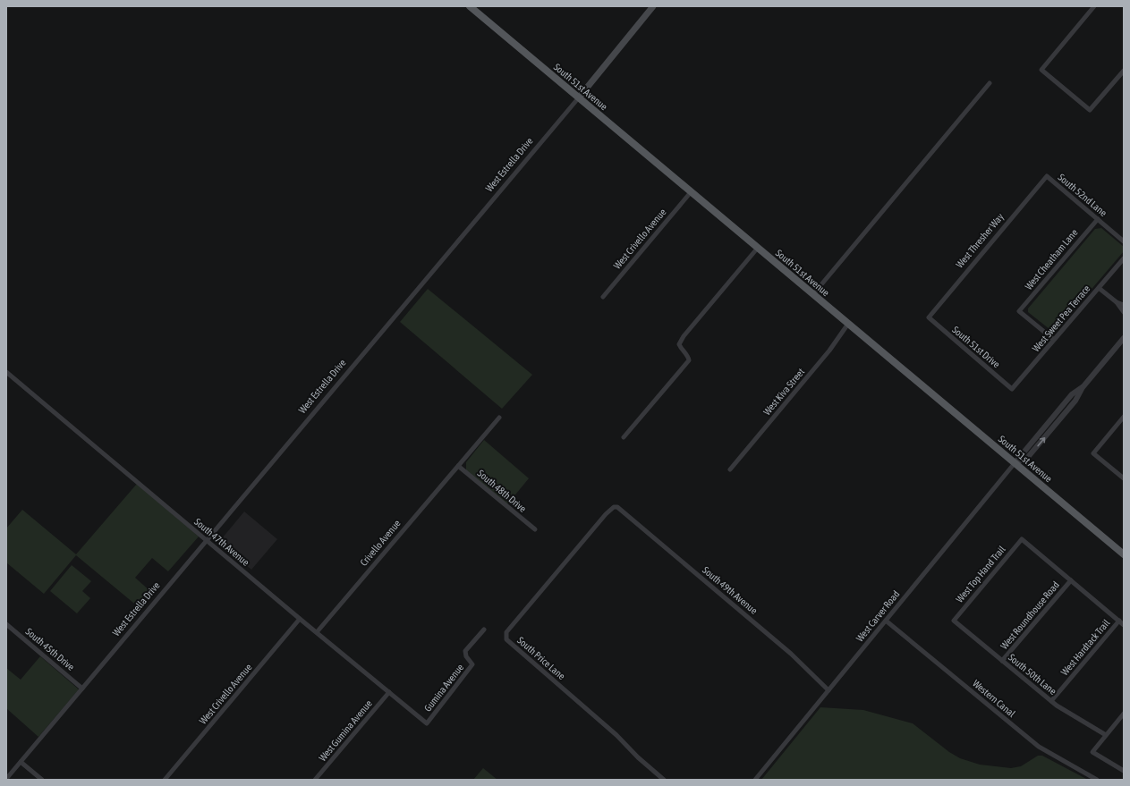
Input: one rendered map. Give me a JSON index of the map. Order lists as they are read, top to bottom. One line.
{"streets":{"main road":["South 51st Avenue","West Estrella Drive"],"street":["South 52nd Lane","West Crivello Avenue","West Thresher Way","West Cheatham Lane","West Sweet Pea Terrace","South 51st Drive","West Kiva Street","South 48th Drive","South 47th Avenue","Crivello Avenue","West Top Hand Trail","South 49th Avenue","West Roundhouse Road","West Carver Road","West Hardtack Trail","South 45th Drive","South Price Lane","South 50th Lane","Gumina Avenue","Western Canal","West Gumina Avenue"]},"crossings":[["South 51st Avenue","West Estrella Drive"],["South 51st Avenue","West Crivello Avenue"],["South 51st Avenue","West Kiva Street"],["South 51st Avenue","West Carver Road"],["West Estrella Drive","South 47th Avenue"],["West Estrella Drive","South 45th Drive"],["South 52nd Lane","West Thresher Way"],["South 52nd Lane","West Cheatham Lane"],["West Crivello Avenue","South 47th Avenue"],["West Thresher Way","South 51st Drive"],["West Cheatham Lane","West Sweet Pea Terrace"],["West Sweet Pea Terrace","South 51st Drive"],["South 48th Drive","Crivello Avenue"],["South 47th Avenue","Crivello Avenue"],["South 47th Avenue","Gumina Avenue"],["South 47th Avenue","West Gumina Avenue"],["West Top Hand Trail","West Roundhouse Road"],["West Top Hand Trail","South 50th Lane"],["South 49th Avenue","West Carver Road"],["South 49th Avenue","South Price Lane"],["West Roundhouse Road","South 50th Lane"],["West Carver Road","Western Canal"],["West Hardtack Trail","South 50th Lane"]]}
